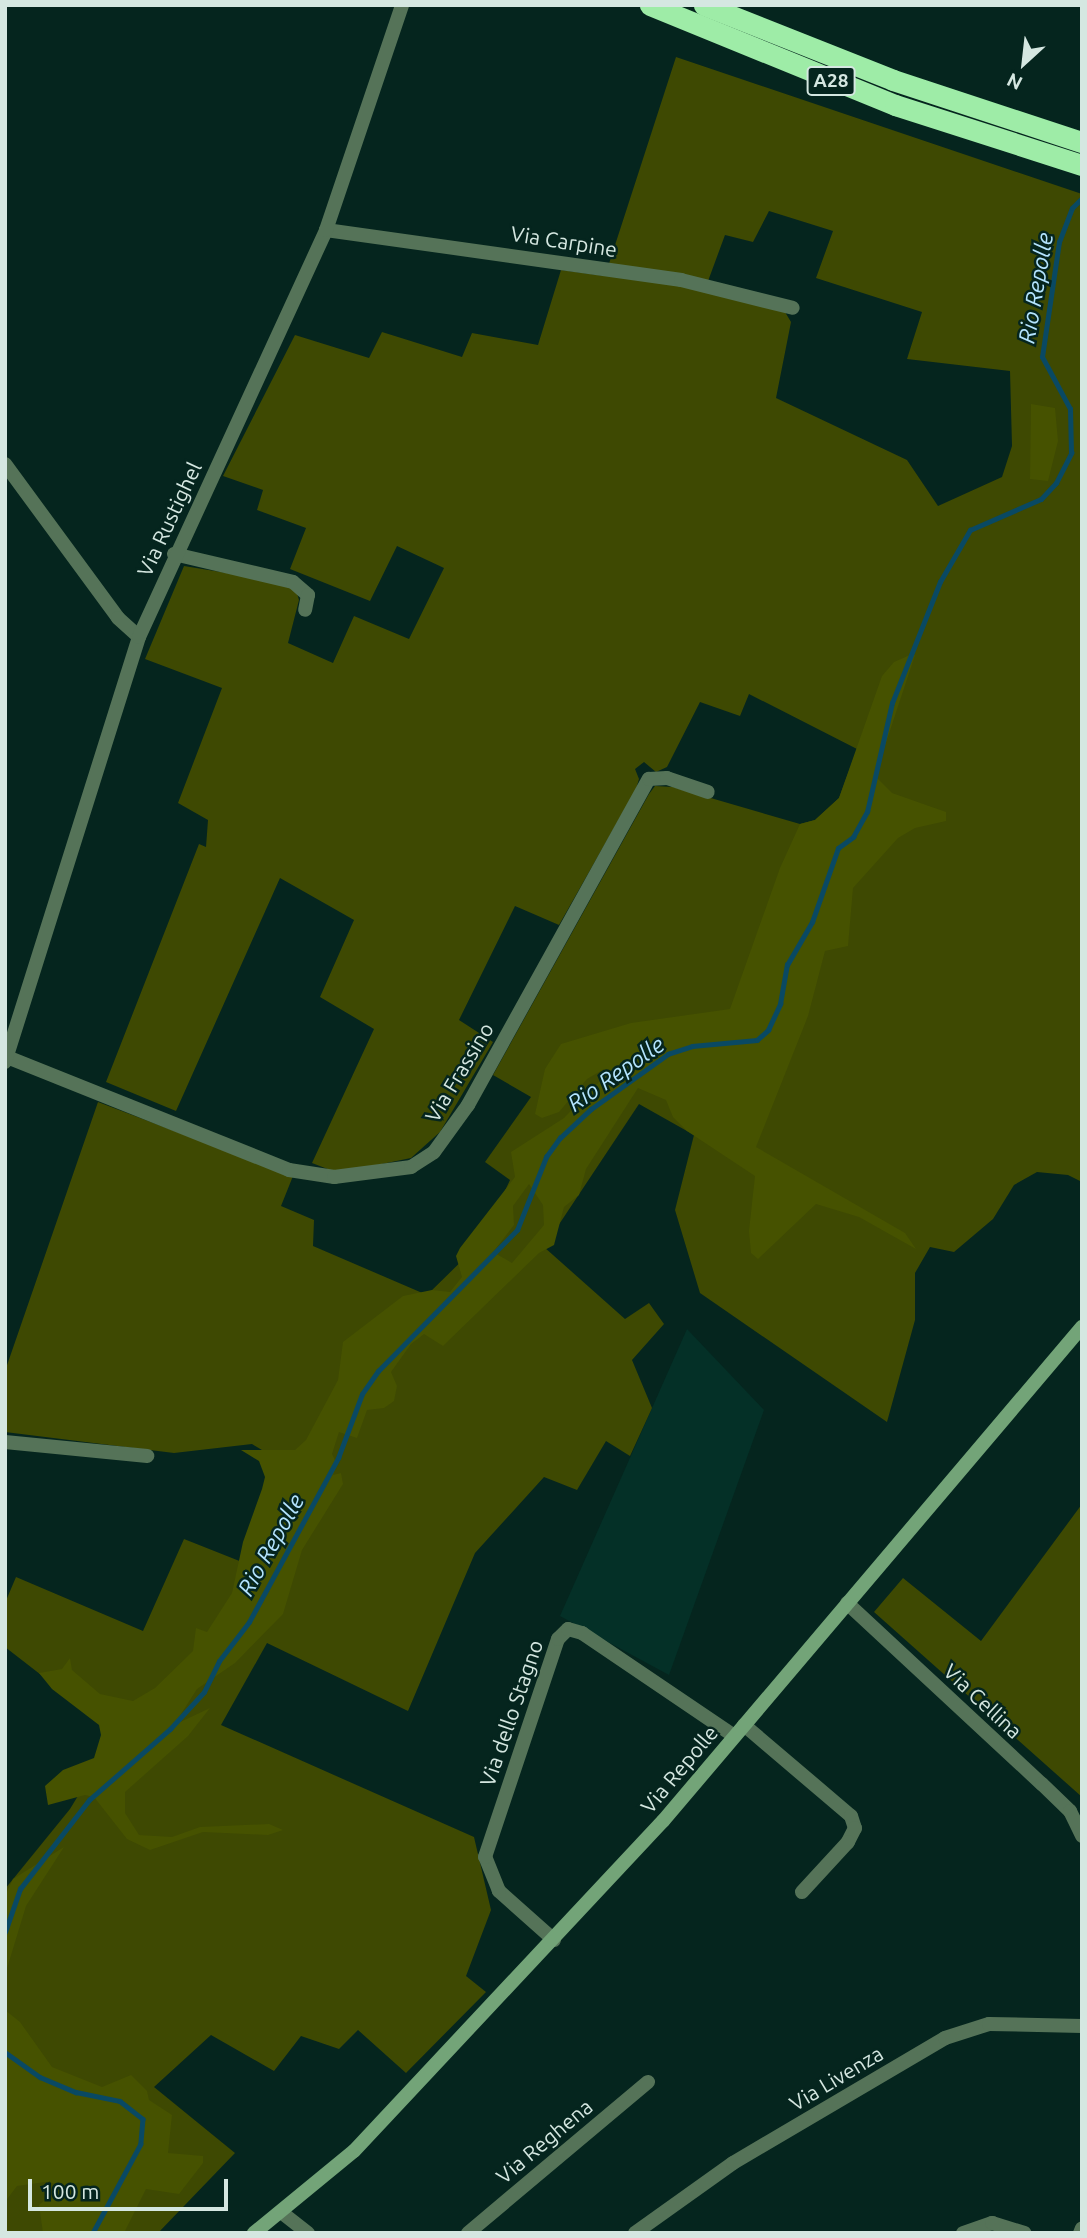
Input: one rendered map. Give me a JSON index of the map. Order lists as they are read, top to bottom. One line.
{"streets":{"highway":["A28"],"street":["Via Carpine","Via Rustighel","Via Frassino","Via Cellina","Via dello Stagno","Via Repolle","Via Livenza","Via Reghena"]},"crossings":[["Via Carpine","Via Rustighel"],["Via Rustighel","Via Frassino"],["Via Cellina","Via Repolle"],["Via dello Stagno","Via Repolle"]],"water":["Rio Repolle"],"scale_bar":"100 m","north":"bottom left"}
